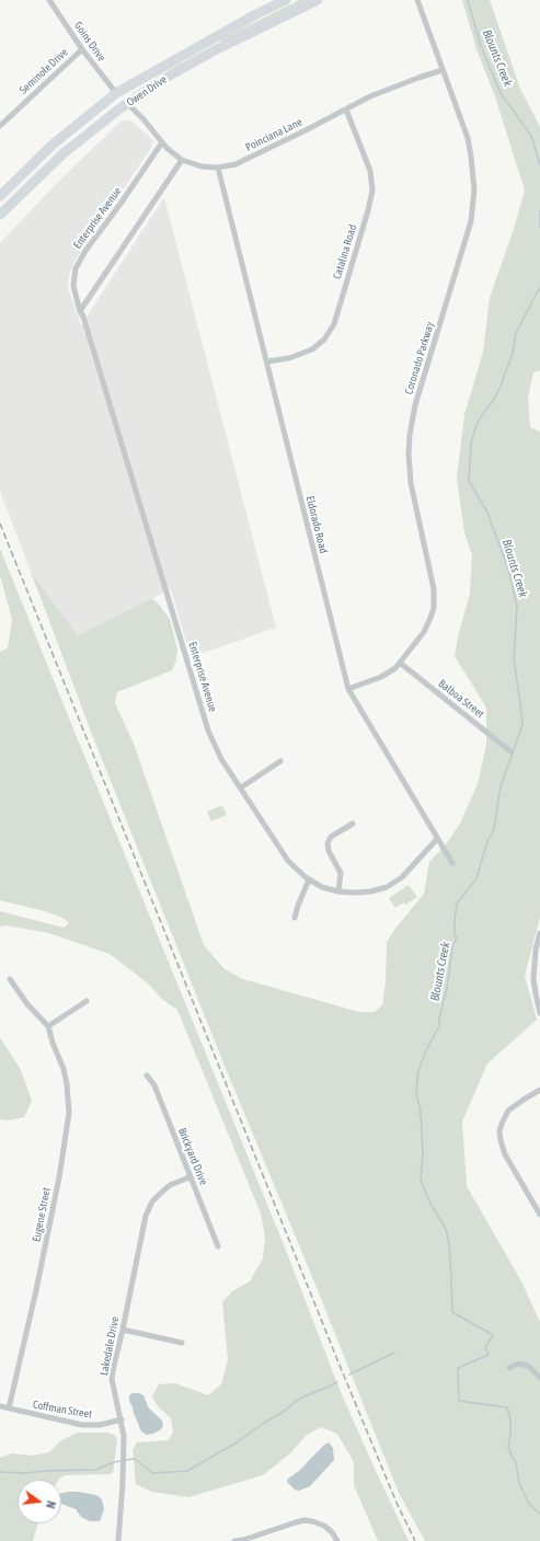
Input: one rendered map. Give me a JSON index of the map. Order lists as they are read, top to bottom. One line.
{"streets":{"highway":["Owen Drive"],"street":["Goins Drive","Seminole Drive","Poinciana Lane","Enterprise Avenue","Catalina Road","Coronado Parkway","Eldorado Road","Balboa Street","Brickyard Drive","Eugene Street","Lakedale Drive","Coffman Street"]},"crossings":[["Goins Drive","Seminole Drive"],["Goins Drive","Owen Drive"],["Owen Drive","Poinciana Lane"],["Poinciana Lane","Enterprise Avenue"],["Poinciana Lane","Catalina Road"],["Poinciana Lane","Coronado Parkway"],["Poinciana Lane","Eldorado Road"],["Enterprise Avenue","Eldorado Road"],["Catalina Road","Eldorado Road"],["Coronado Parkway","Eldorado Road"],["Coronado Parkway","Balboa Street"],["Brickyard Drive","Lakedale Drive"],["Eugene Street","Coffman Street"],["Lakedale Drive","Coffman Street"]],"water":["Blounts Creek"],"north":"right"}
